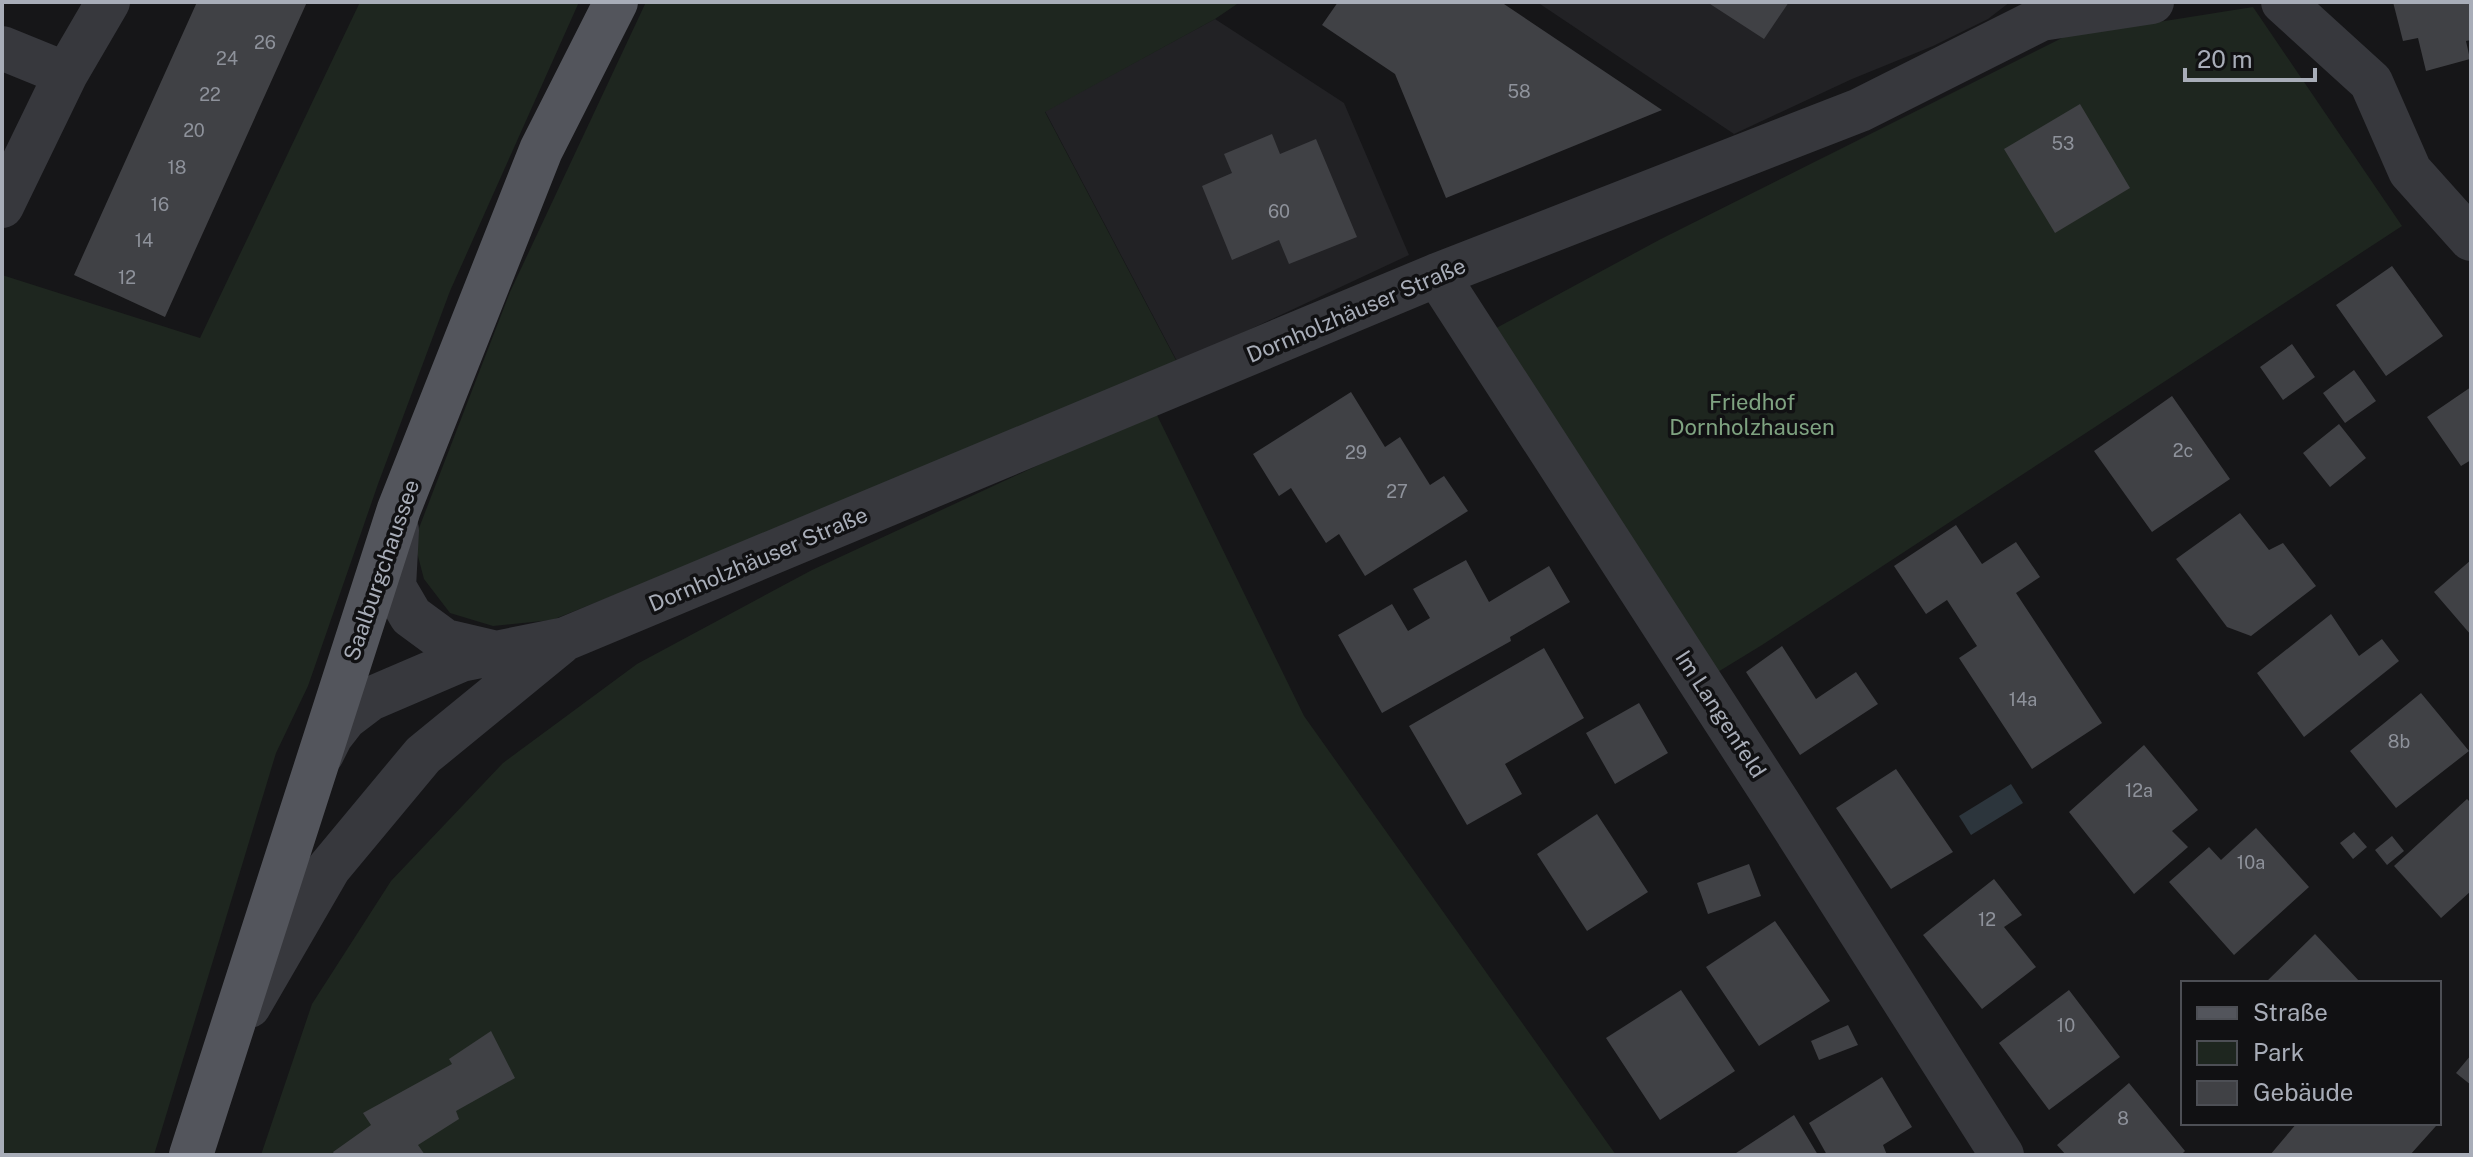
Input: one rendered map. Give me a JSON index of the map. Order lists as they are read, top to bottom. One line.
{"streets":{"main road":["Saalburgchaussee"],"street":["Dornholzhäuser Straße","Im Langenfeld"]},"crossings":[["Dornholzhäuser Straße","Saalburgchaussee"],["Dornholzhäuser Straße","Im Langenfeld"]],"parks":["Friedhof Dornholzhausen"],"house_numbers":["26","24","58","22","20","53","18","16","60","14","12","2c","29","27","14a","8b","12a","10a","12","10","8"],"legend":["Straße","Park","Gebäude"],"scale_bar":"20 m"}
